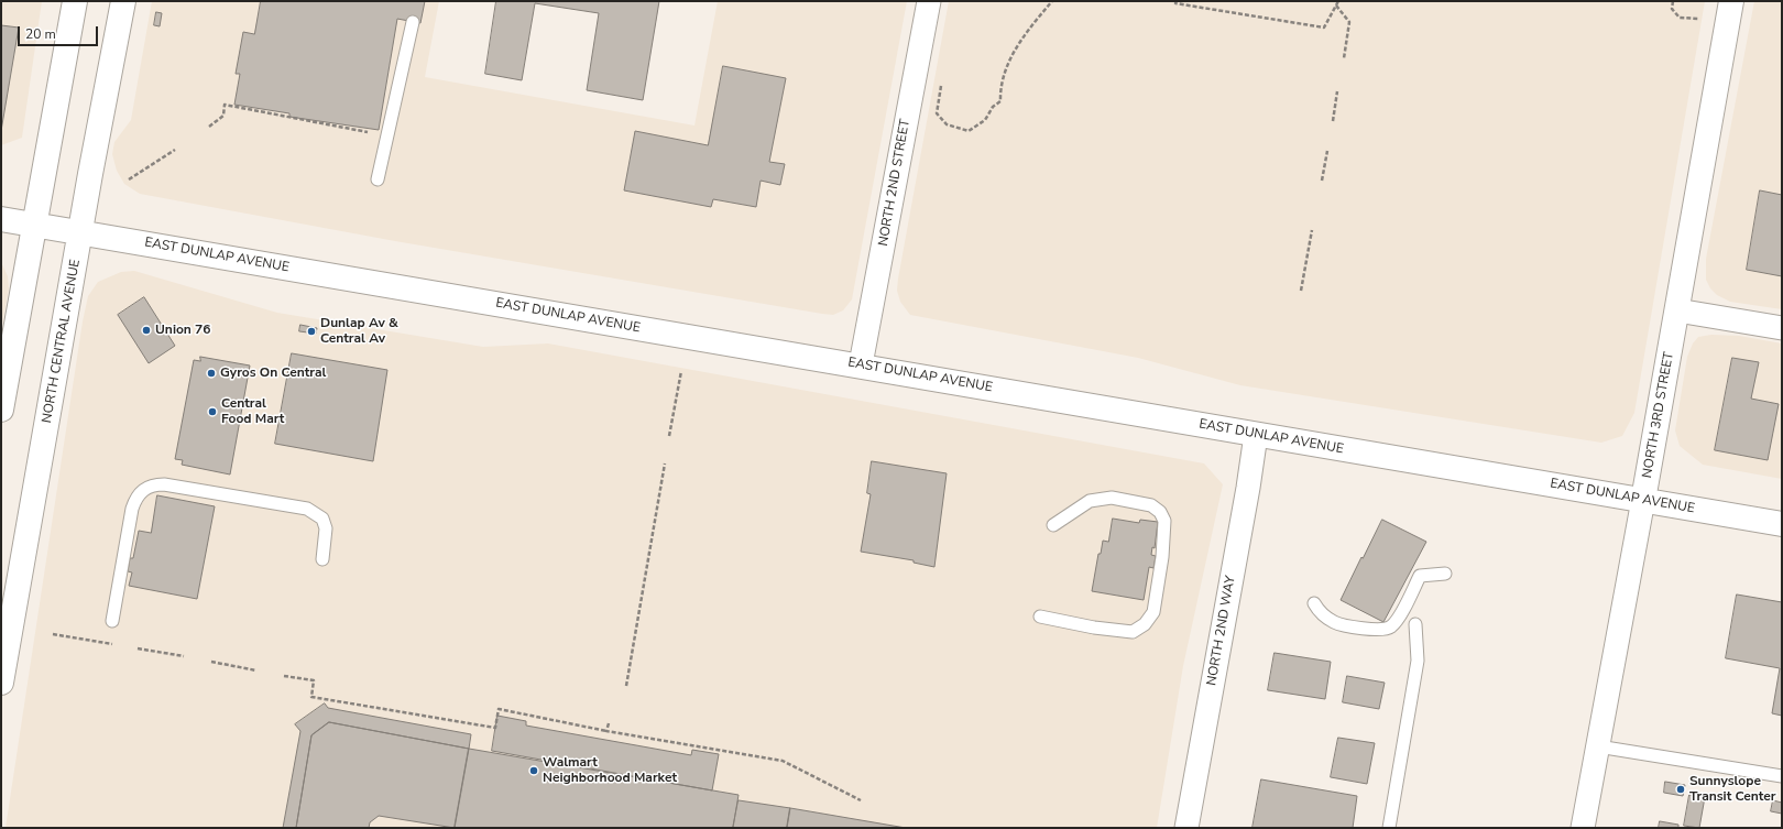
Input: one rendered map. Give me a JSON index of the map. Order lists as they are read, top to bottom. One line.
{"streets":{"main road":["EAST DUNLAP AVENUE","NORTH CENTRAL AVENUE","NORTH 3RD STREET"],"street":["NORTH 2ND STREET","NORTH 2ND WAY"]},"crossings":[["NORTH 2ND STREET","EAST DUNLAP AVENUE"],["EAST DUNLAP AVENUE","NORTH CENTRAL AVENUE"],["EAST DUNLAP AVENUE","NORTH 3RD STREET"],["EAST DUNLAP AVENUE","NORTH 2ND WAY"]],"places":["Union 76","Dunlap Av & Central Av","Gyros On Central","Central Food Mart","Walmart Neighborhood Market","Sunnyslope Transit Center"],"scale_bar":"20 m"}
